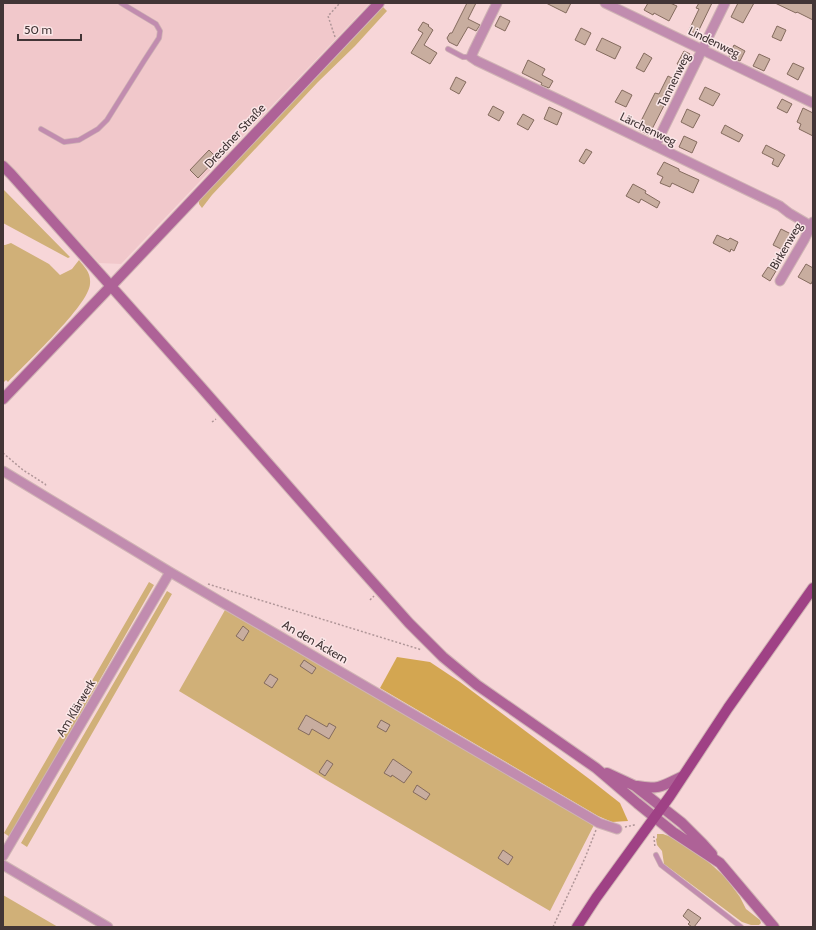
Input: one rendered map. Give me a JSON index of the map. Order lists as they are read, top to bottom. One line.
{"streets":{"main road":["Dresdner Straße"],"street":["Lindenweg","Tannenweg","Lärchenweg","Birkenweg","An den Äckern","Am Klärwerk"]},"crossings":[["Lindenweg","Tannenweg"],["Tannenweg","Lärchenweg"],["Lärchenweg","Birkenweg"],["An den Äckern","Am Klärwerk"]],"scale_bar":"50 m"}
